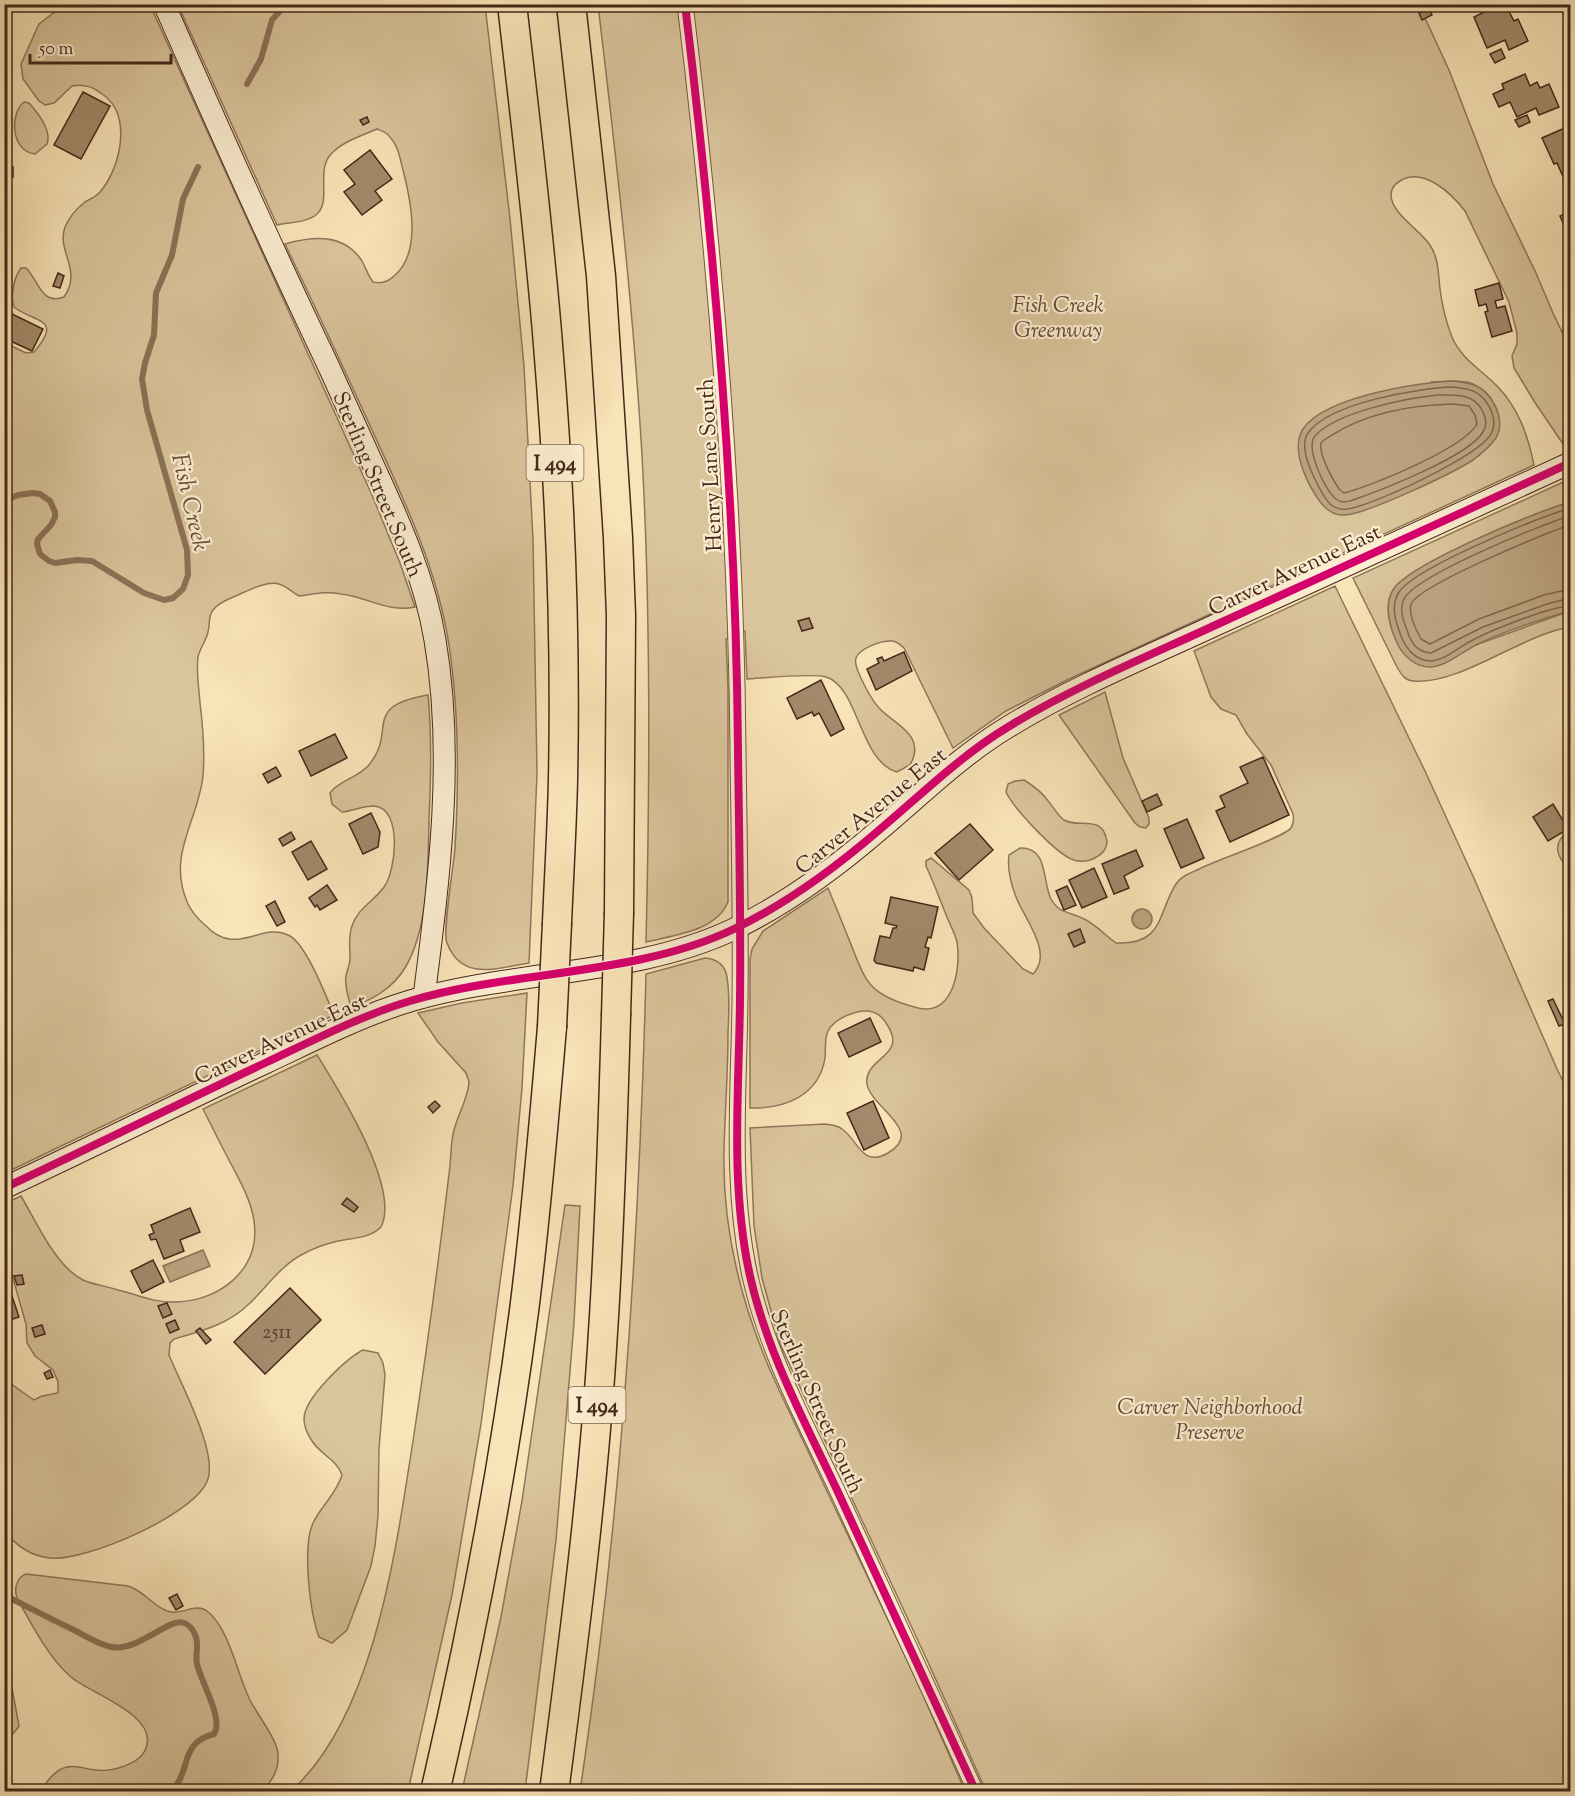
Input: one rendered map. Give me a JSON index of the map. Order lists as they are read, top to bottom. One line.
{"streets":{"highway":["I 494"],"street":["Henry Lane South","Sterling Street South","Carver Avenue East"]},"crossings":[["Henry Lane South","Sterling Street South"],["Henry Lane South","Carver Avenue East"],["Sterling Street South","Carver Avenue East"]],"water":["Fish Creek"],"parks":["Fish Creek Greenway","Carver Neighborhood Preserve"],"house_numbers":["2511"],"scale_bar":"50 m"}
